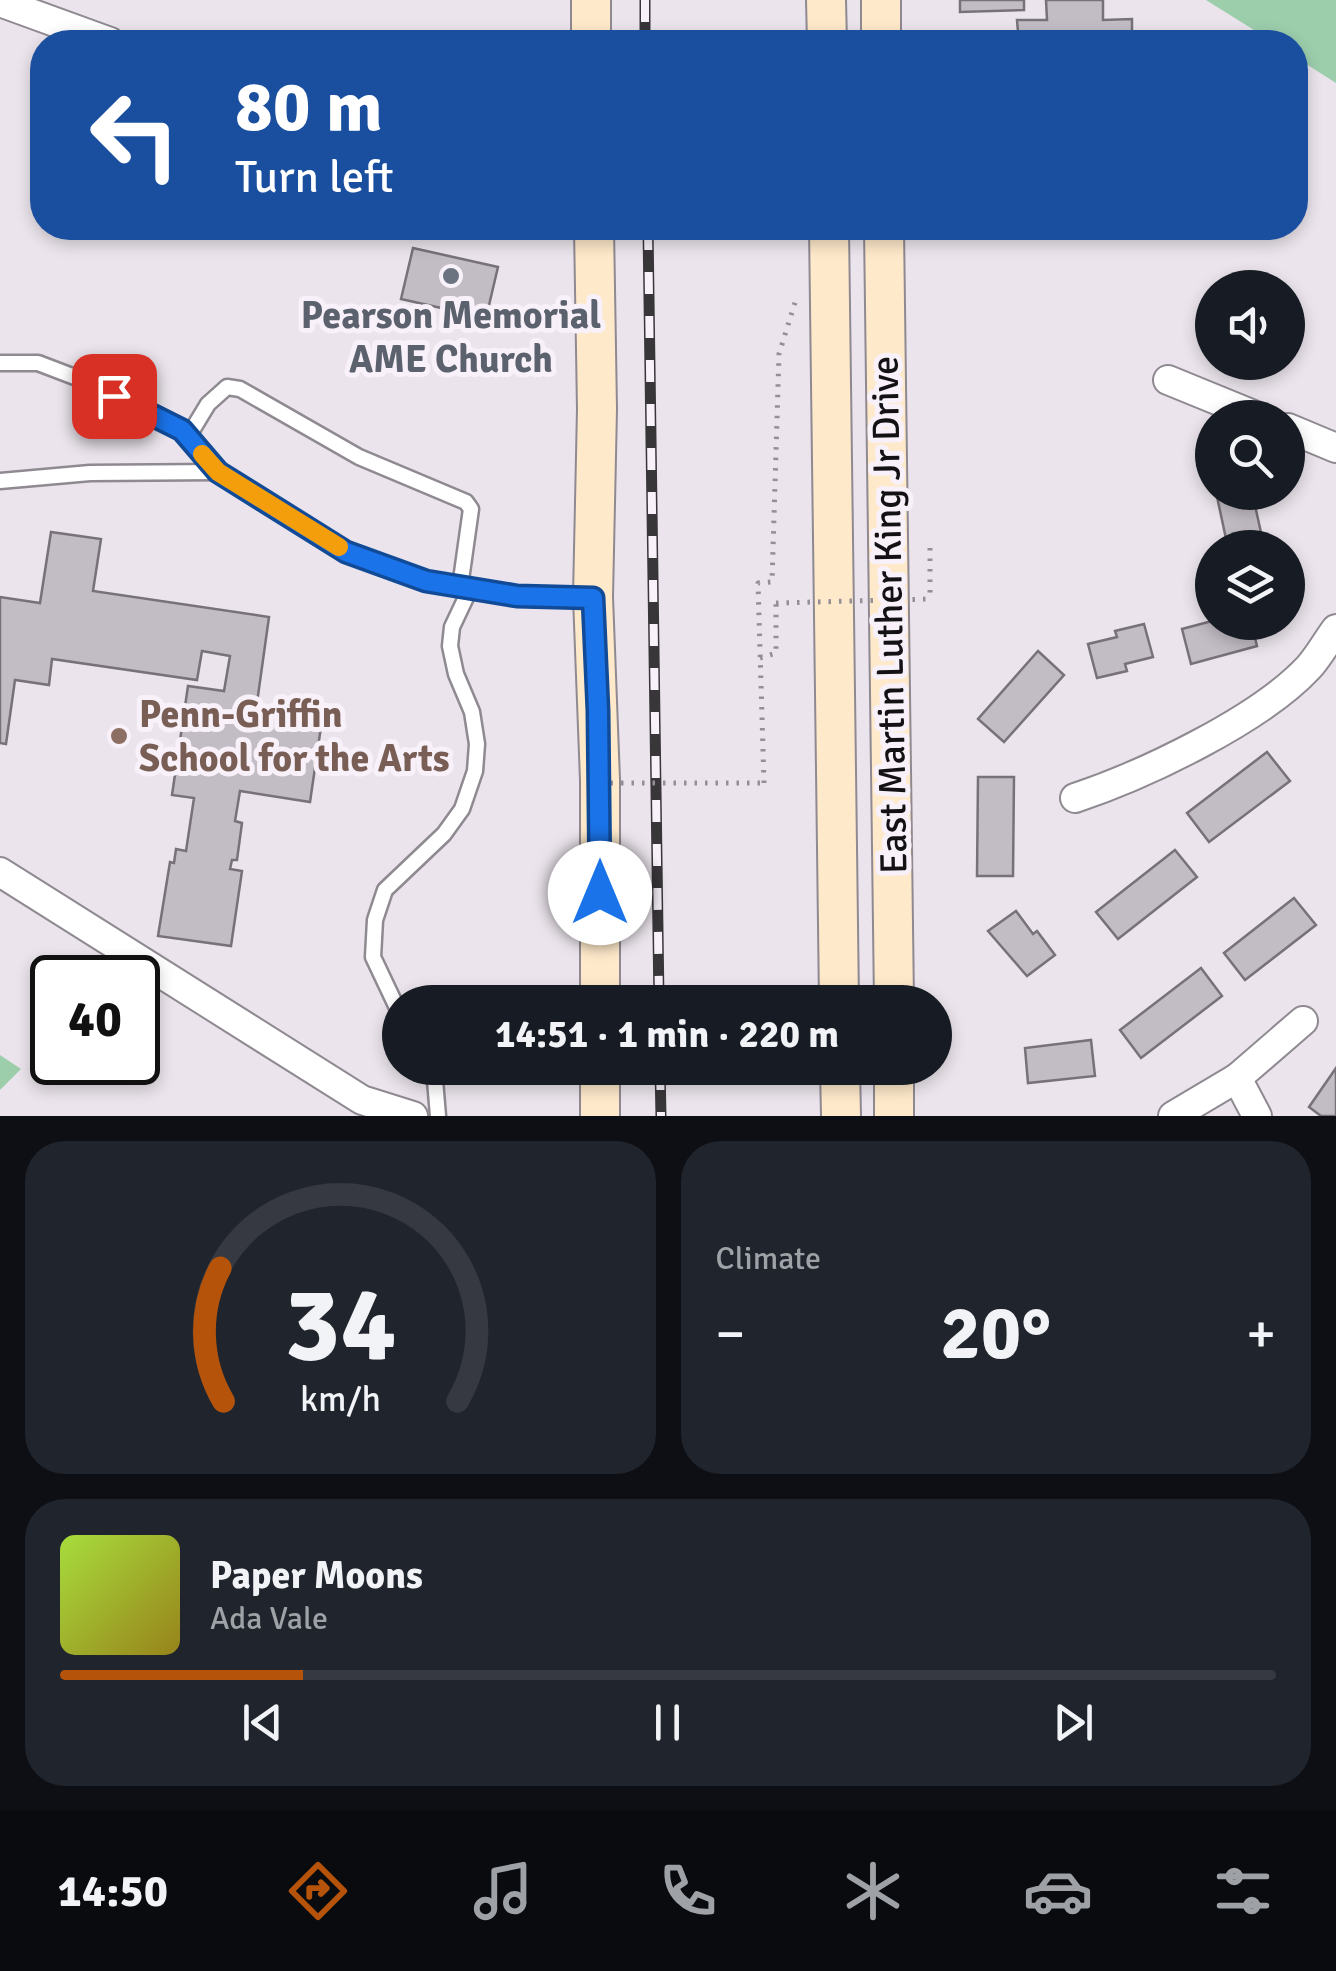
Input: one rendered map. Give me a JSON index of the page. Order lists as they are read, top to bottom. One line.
{"streets":{"main road":["East Martin Luther King Jr Drive"]},"places":["Pearson Memorial AME Church","Penn-Griffin School for the Arts"],"page":{"turn":["80 m","Turn left"],"limit":"40","trip":"14:51 · 1 min · 220 m","tile":"Climate","heat":["−","20°","+"],"song":["Paper Moons","Ada Vale"],"tabs":"14:50","gauge":["34","km/h"]}}
